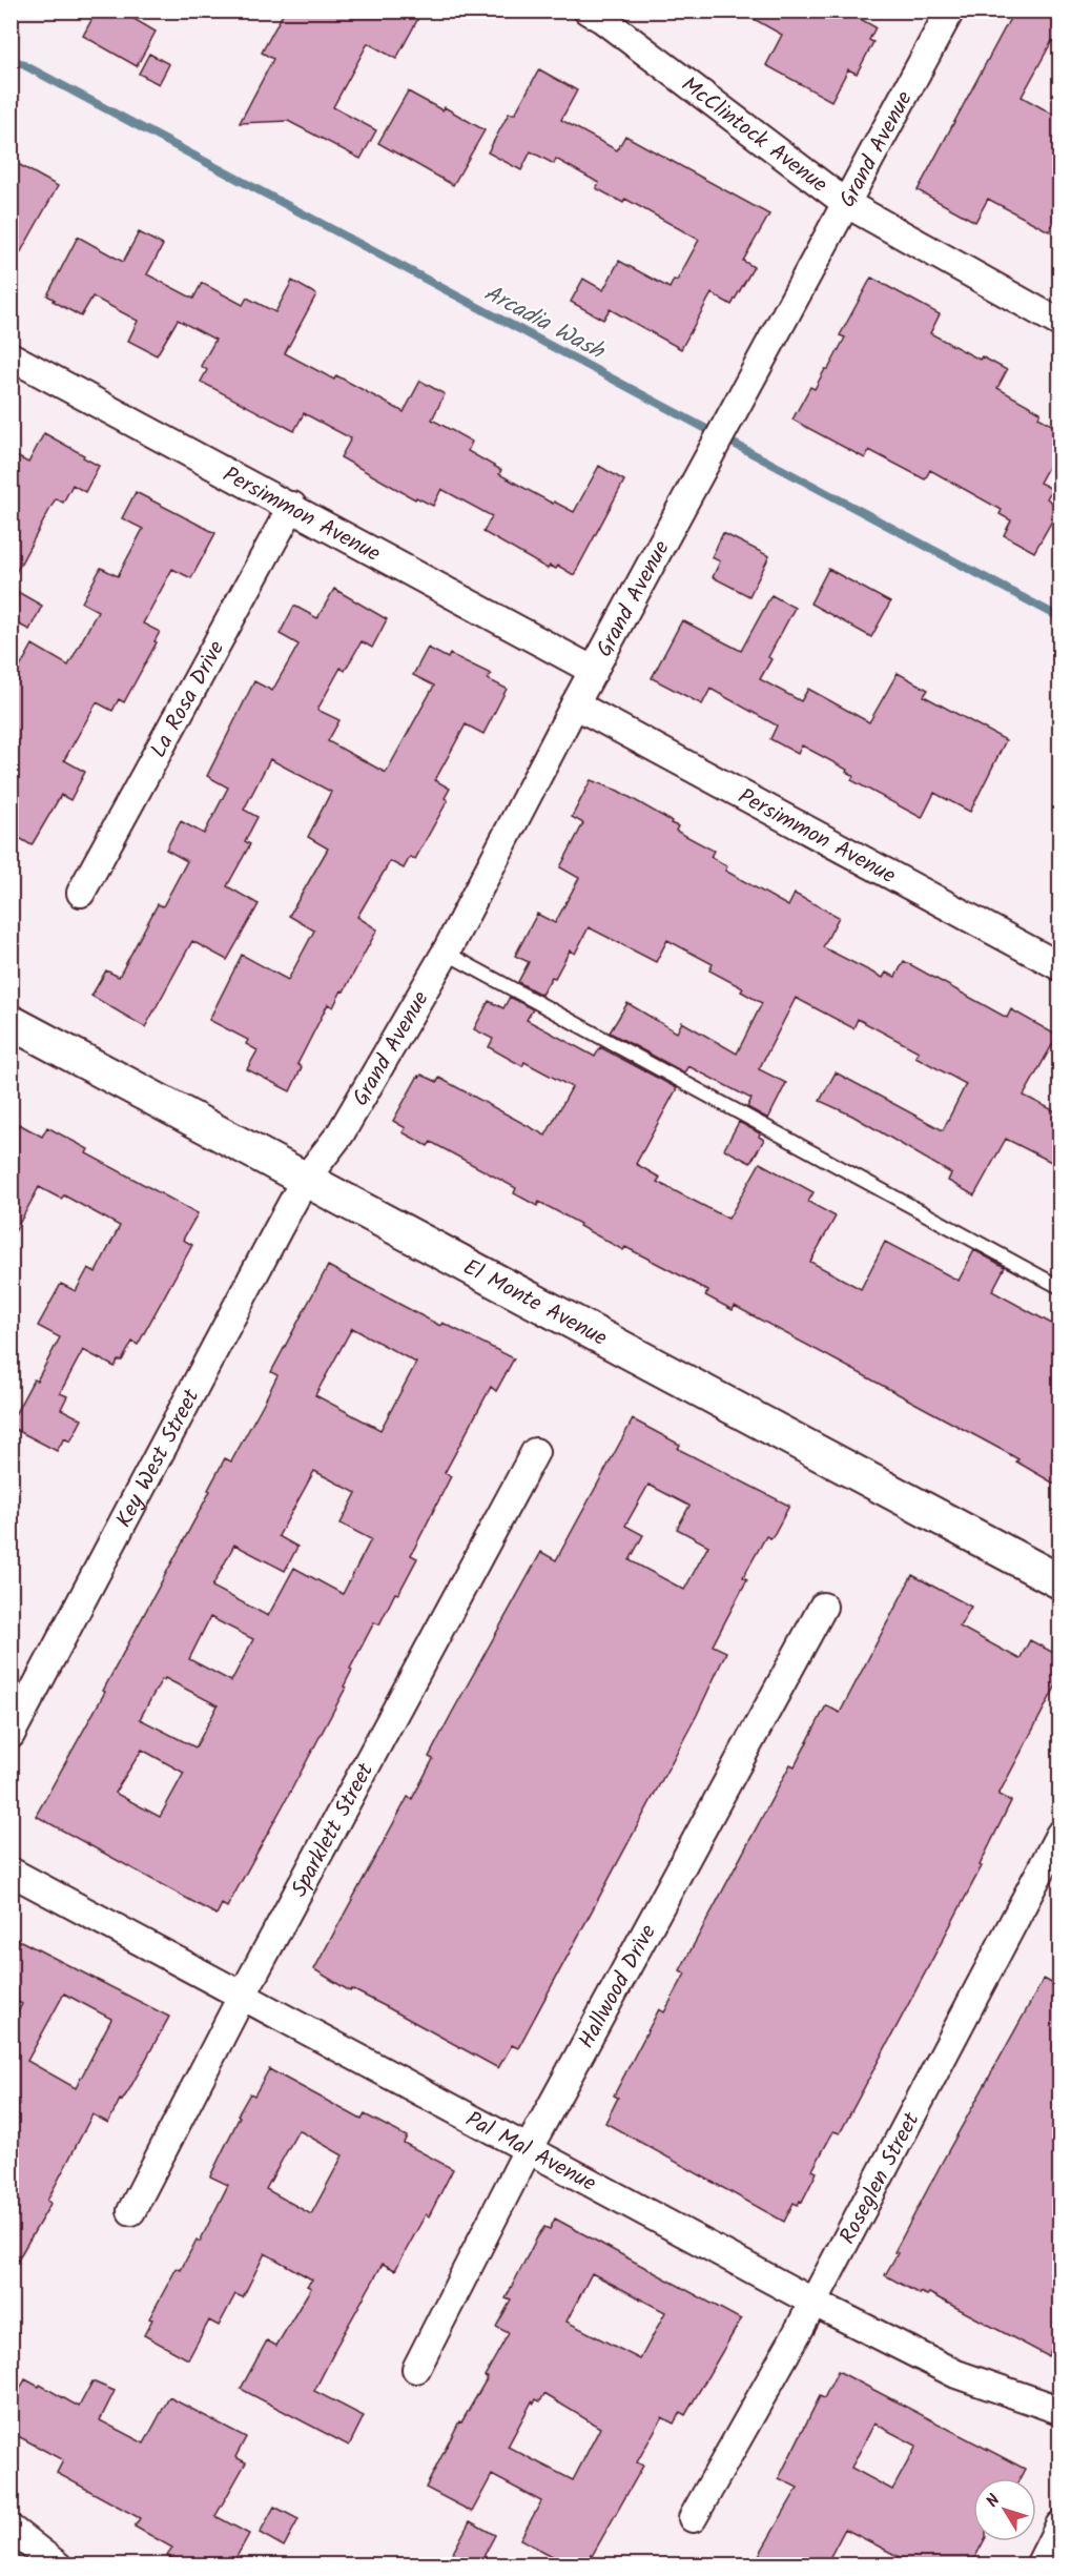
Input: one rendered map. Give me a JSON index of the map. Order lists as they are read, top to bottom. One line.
{"streets":{"street":["McClintock Avenue","Grand Avenue","Persimmon Avenue","La Rosa Drive","El Monte Avenue","Key West Street","Sparklett Street","Hallwood Drive","Pal Mal Avenue","Roseglen Street"]},"crossings":[["McClintock Avenue","Grand Avenue"],["Grand Avenue","Persimmon Avenue"],["Grand Avenue","El Monte Avenue"],["Grand Avenue","Key West Street"],["Persimmon Avenue","La Rosa Drive"],["El Monte Avenue","Key West Street"],["Sparklett Street","Pal Mal Avenue"],["Hallwood Drive","Pal Mal Avenue"],["Pal Mal Avenue","Roseglen Street"]],"water":["Arcadia Wash"],"north":"top left"}
